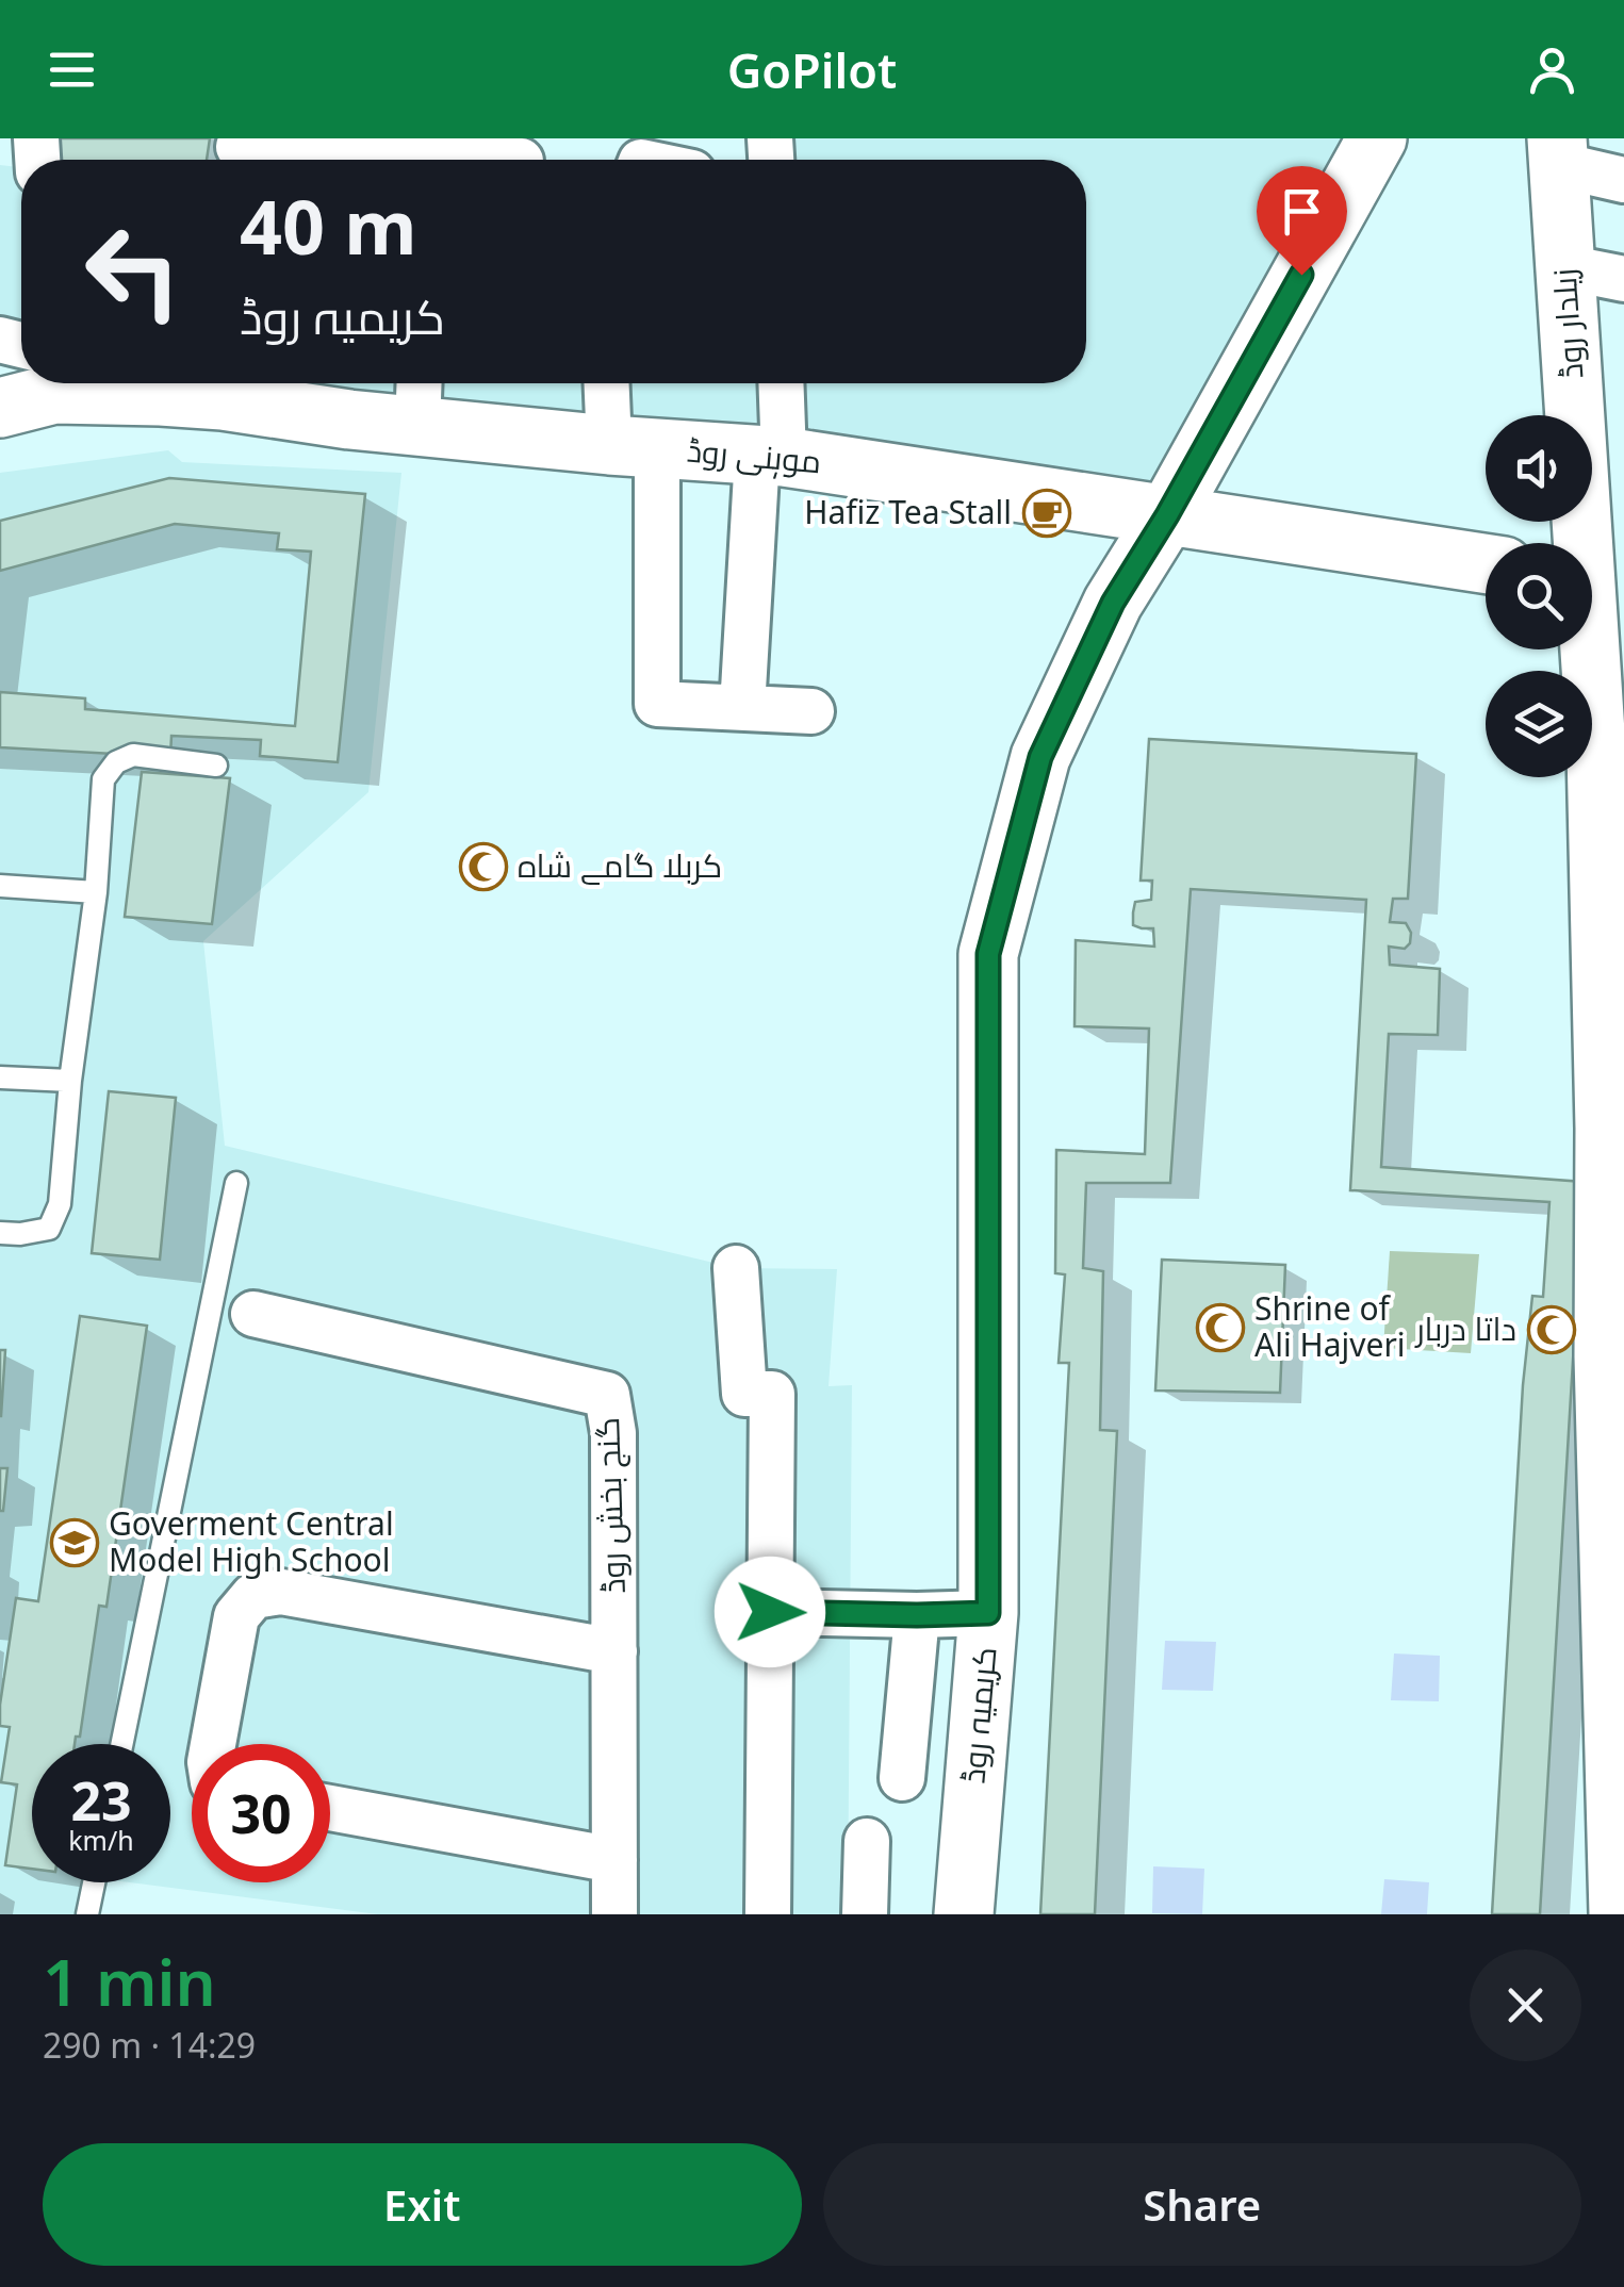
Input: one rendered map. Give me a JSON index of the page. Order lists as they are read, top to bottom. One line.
{"streets":{"main road":["زیلدار روڈ","موہنی روڈ","کریمیہ روڈ"],"street":["گنج بخش روڈ"]},"crossings":[["موہنی روڈ","کریمیہ روڈ"]],"places":{"cafe":["Hafiz Tea Stall"],"mosque":["کربلا گامے شاہ","Shrine of Ali Hajveri","داتا دربار"],"school or university":["Goverment Central Model High School"]},"page":{"header":"GoPilot","turn":["40 m","کریمیہ روڈ"],"speed":"23 km/h","limit":"30","heading":["1 min","290 m · 14:29"],"buttons":["Exit","Share"]}}
